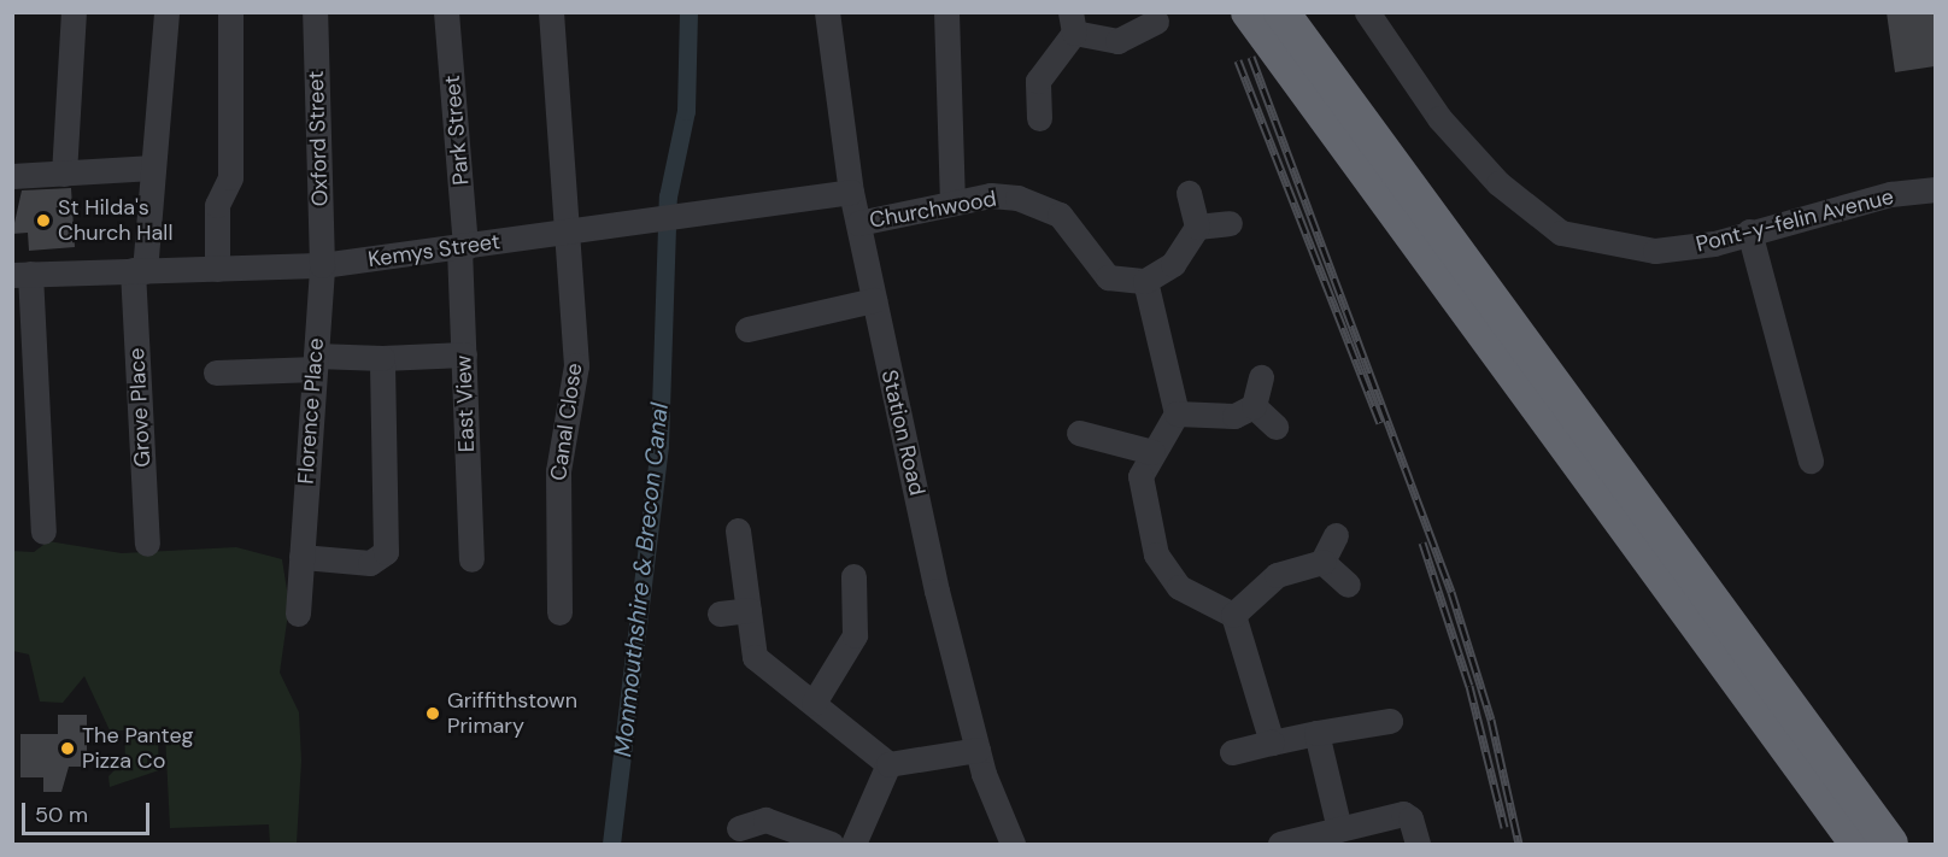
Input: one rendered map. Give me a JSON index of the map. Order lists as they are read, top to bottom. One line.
{"streets":{"street":["Park Street","Oxford Street","Churchwood","Pont-y-felin Avenue","Kemys Street","East View","Grove Place","Florence Place","Canal Close","Station Road"]},"crossings":[["Park Street","Kemys Street"],["Park Street","East View"],["Oxford Street","Kemys Street"],["Oxford Street","Florence Place"],["Churchwood","Station Road"],["Kemys Street","East View"],["Kemys Street","Grove Place"],["Kemys Street","Florence Place"],["Kemys Street","Canal Close"],["Kemys Street","Station Road"]],"water":["Monmouthshire & Brecon Canal"],"places":["St Hilda's Church Hall","Griffithstown Primary","The Panteg Pizza Co"],"scale_bar":"50 m"}
